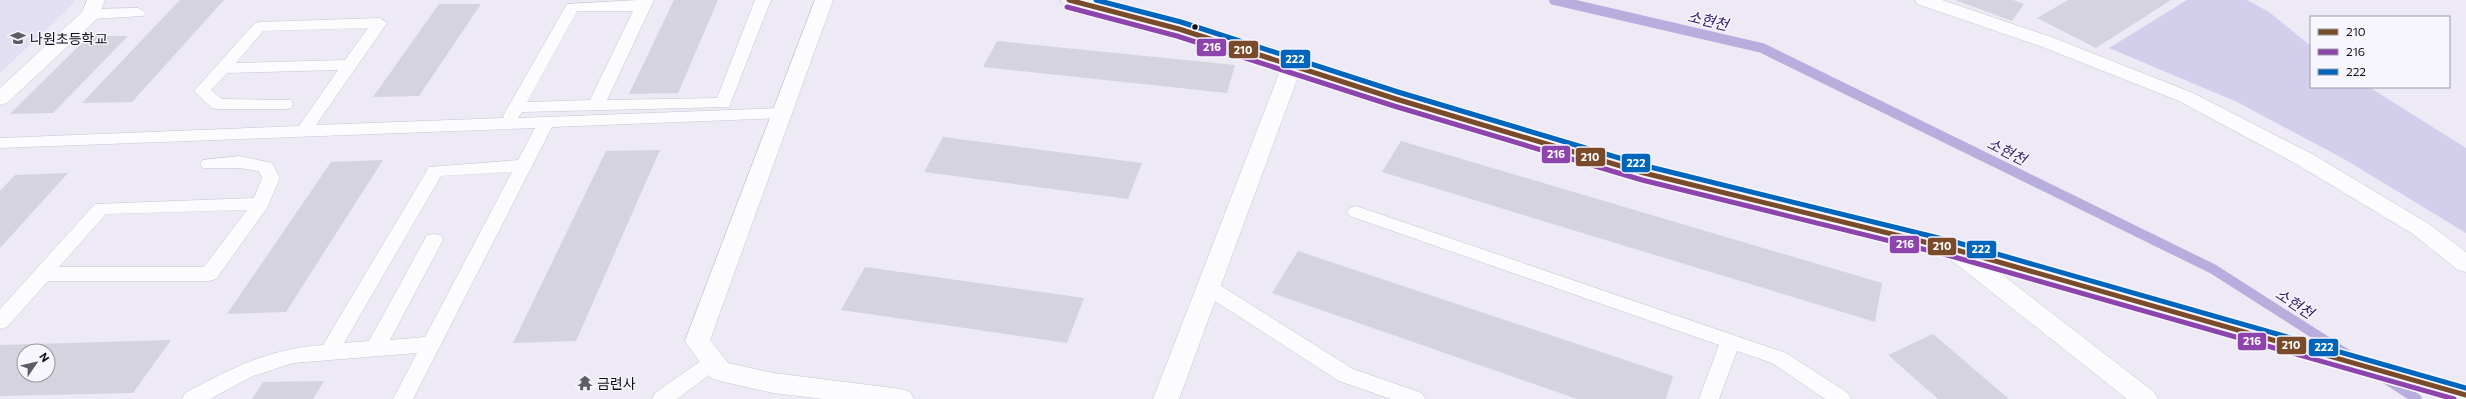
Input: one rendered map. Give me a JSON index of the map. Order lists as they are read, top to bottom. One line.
{"water":["소현천"],"places":{"school or university":["나원초등학교"],"temple":["금련사"]},"lines":["transit line 210","transit line 222","transit line 216"],"legend":["210","216","222"],"north":"top right"}
